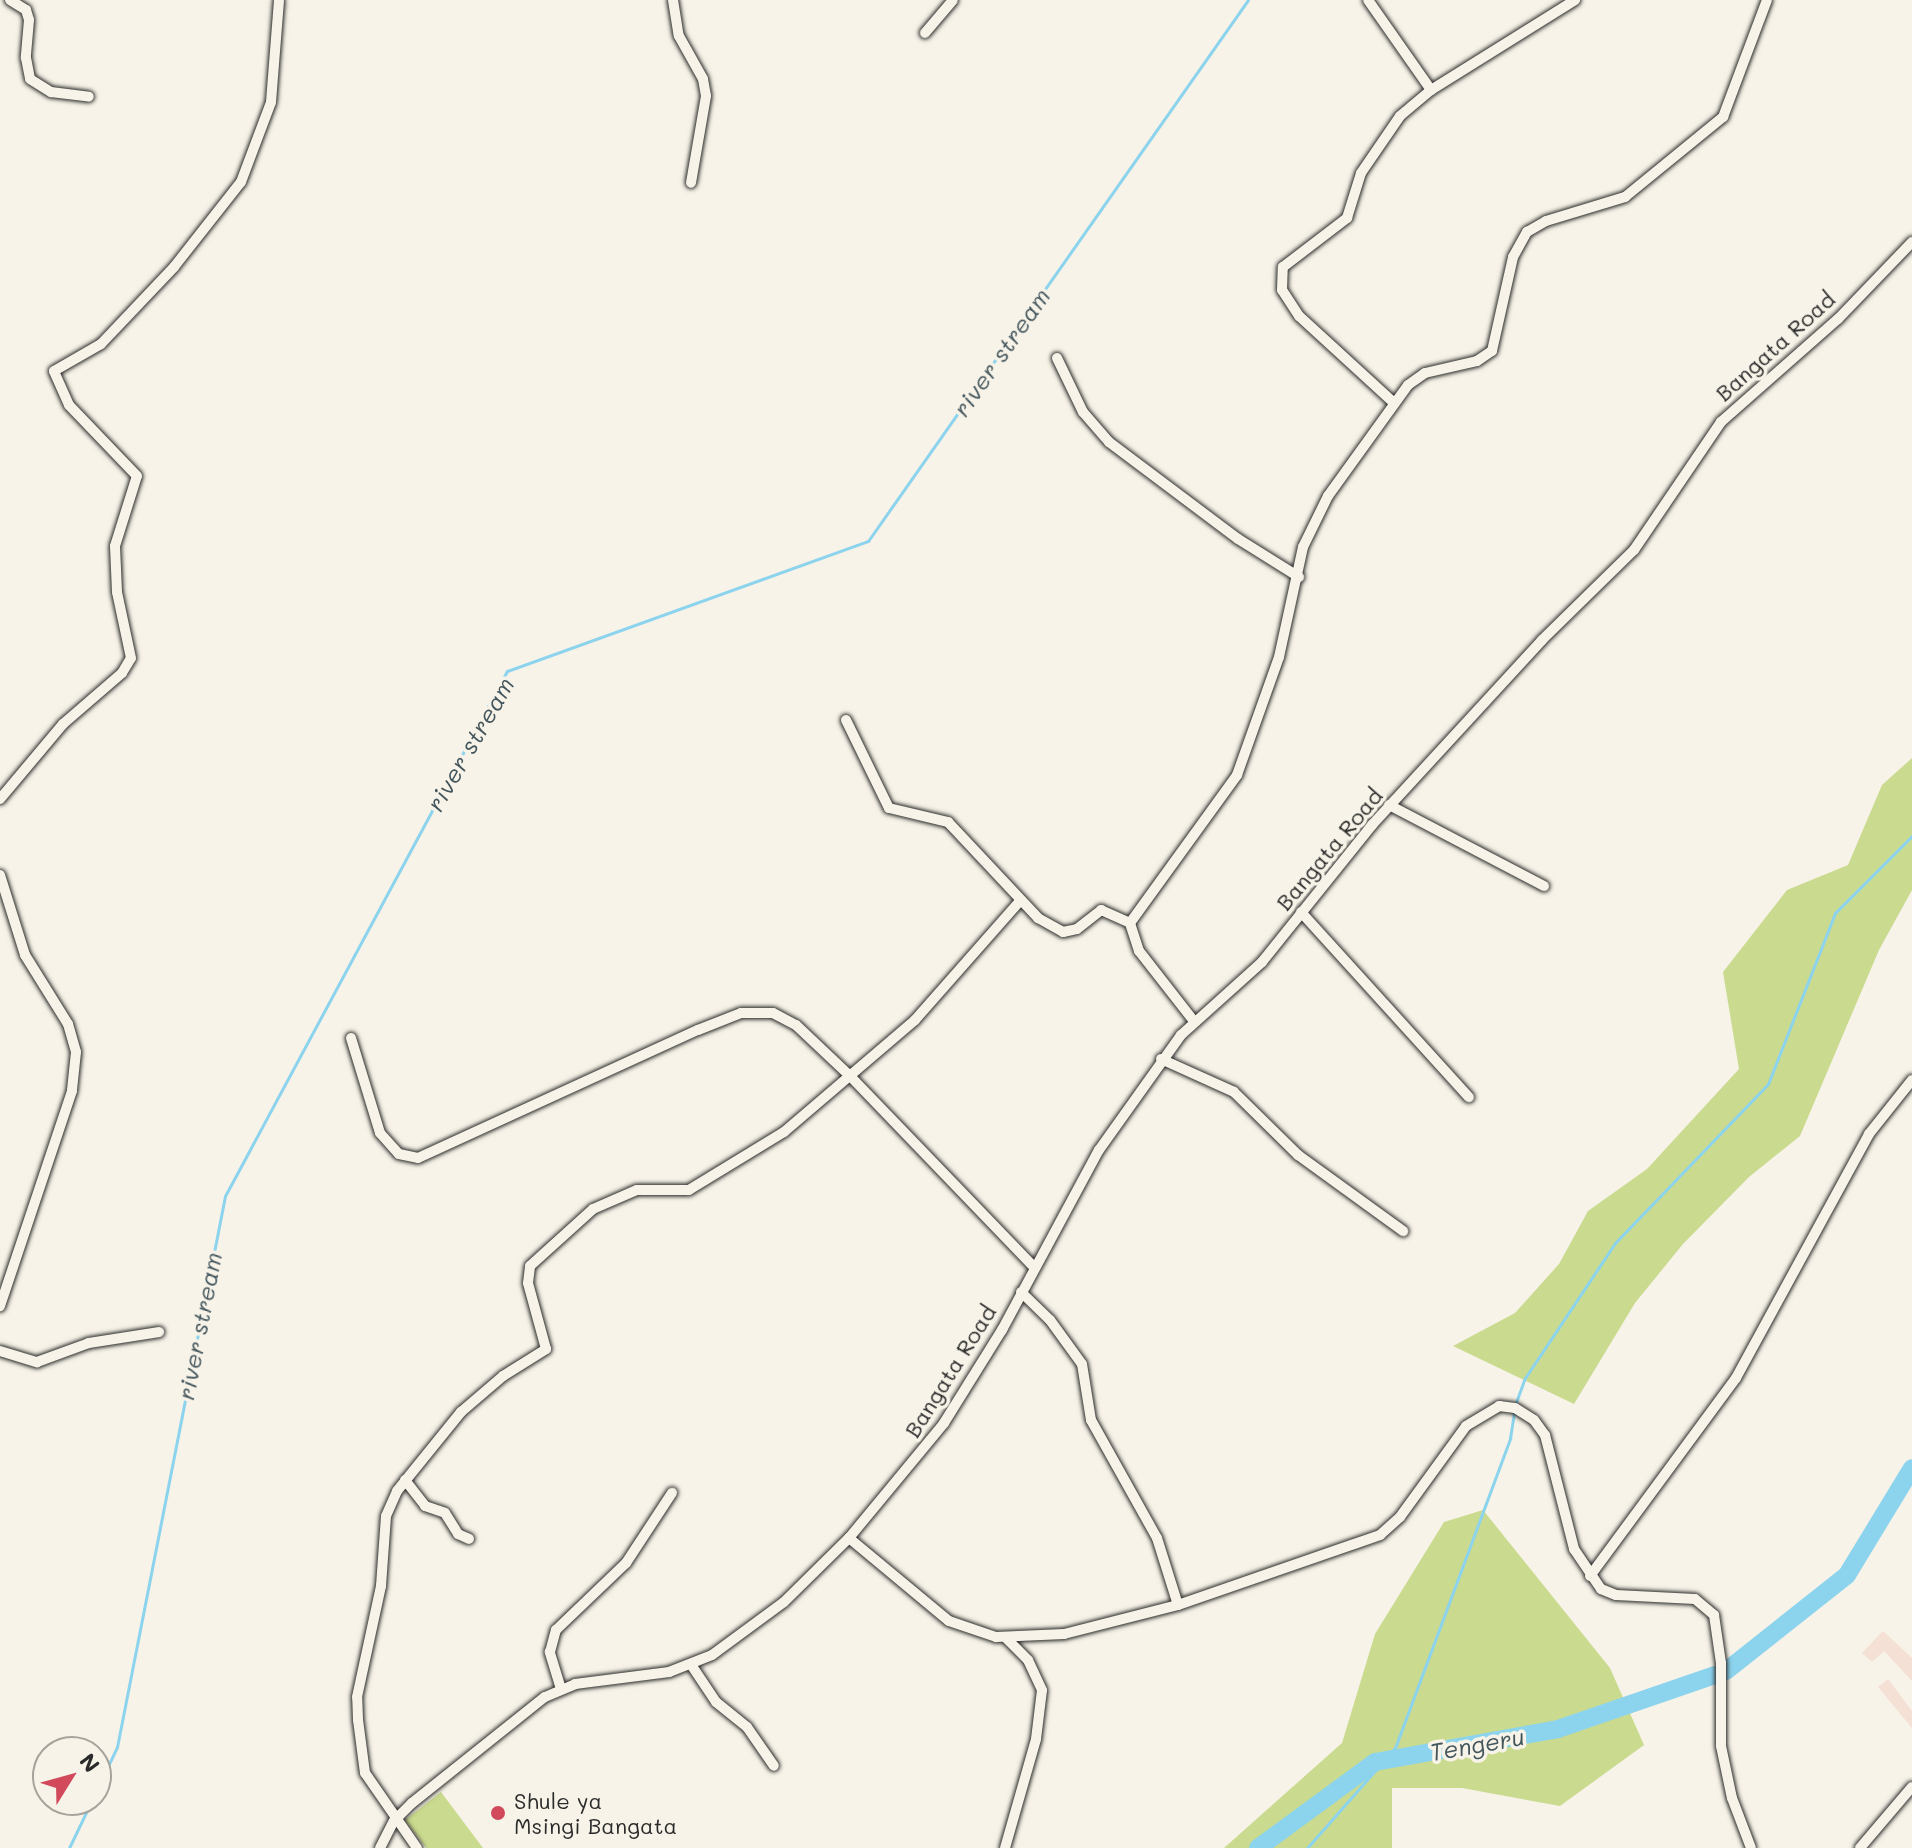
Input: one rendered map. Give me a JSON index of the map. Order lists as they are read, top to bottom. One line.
{"streets":{"street":["Bangata Road"]},"water":["river stream","Tengeru"],"places":["Shule ya Msingi Bangata"],"north":"top right"}
